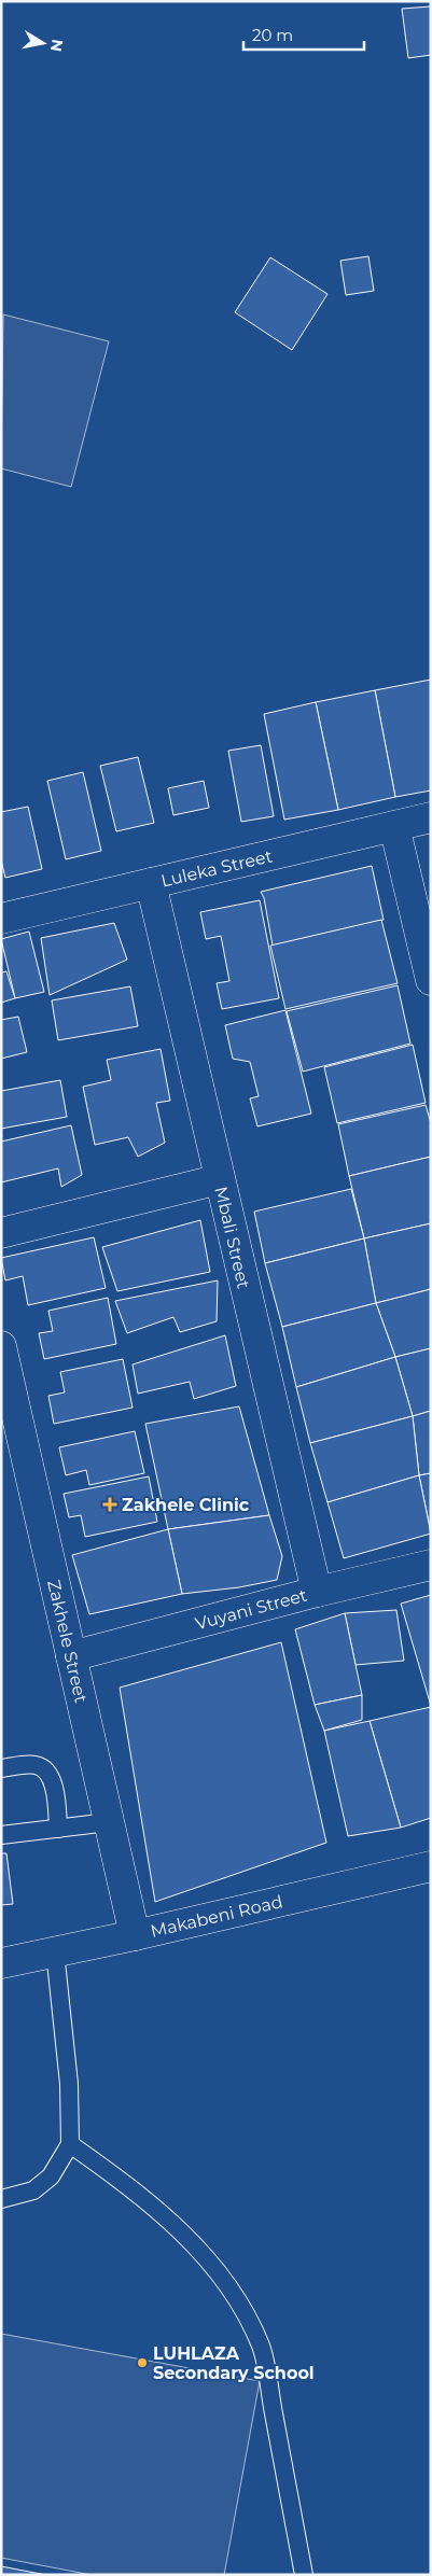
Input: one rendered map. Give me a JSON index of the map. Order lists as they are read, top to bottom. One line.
{"streets":{"street":["Luleka Street","Mbali Street","Vuyani Street","Zakhele Street","Makabeni Road"]},"crossings":[["Luleka Street","Mbali Street"],["Mbali Street","Vuyani Street"],["Vuyani Street","Zakhele Street"],["Zakhele Street","Makabeni Road"]],"places":{"health":["Zakhele Clinic"],"other":["LUHLAZA Secondary School"]},"scale_bar":"20 m","north":"right"}
